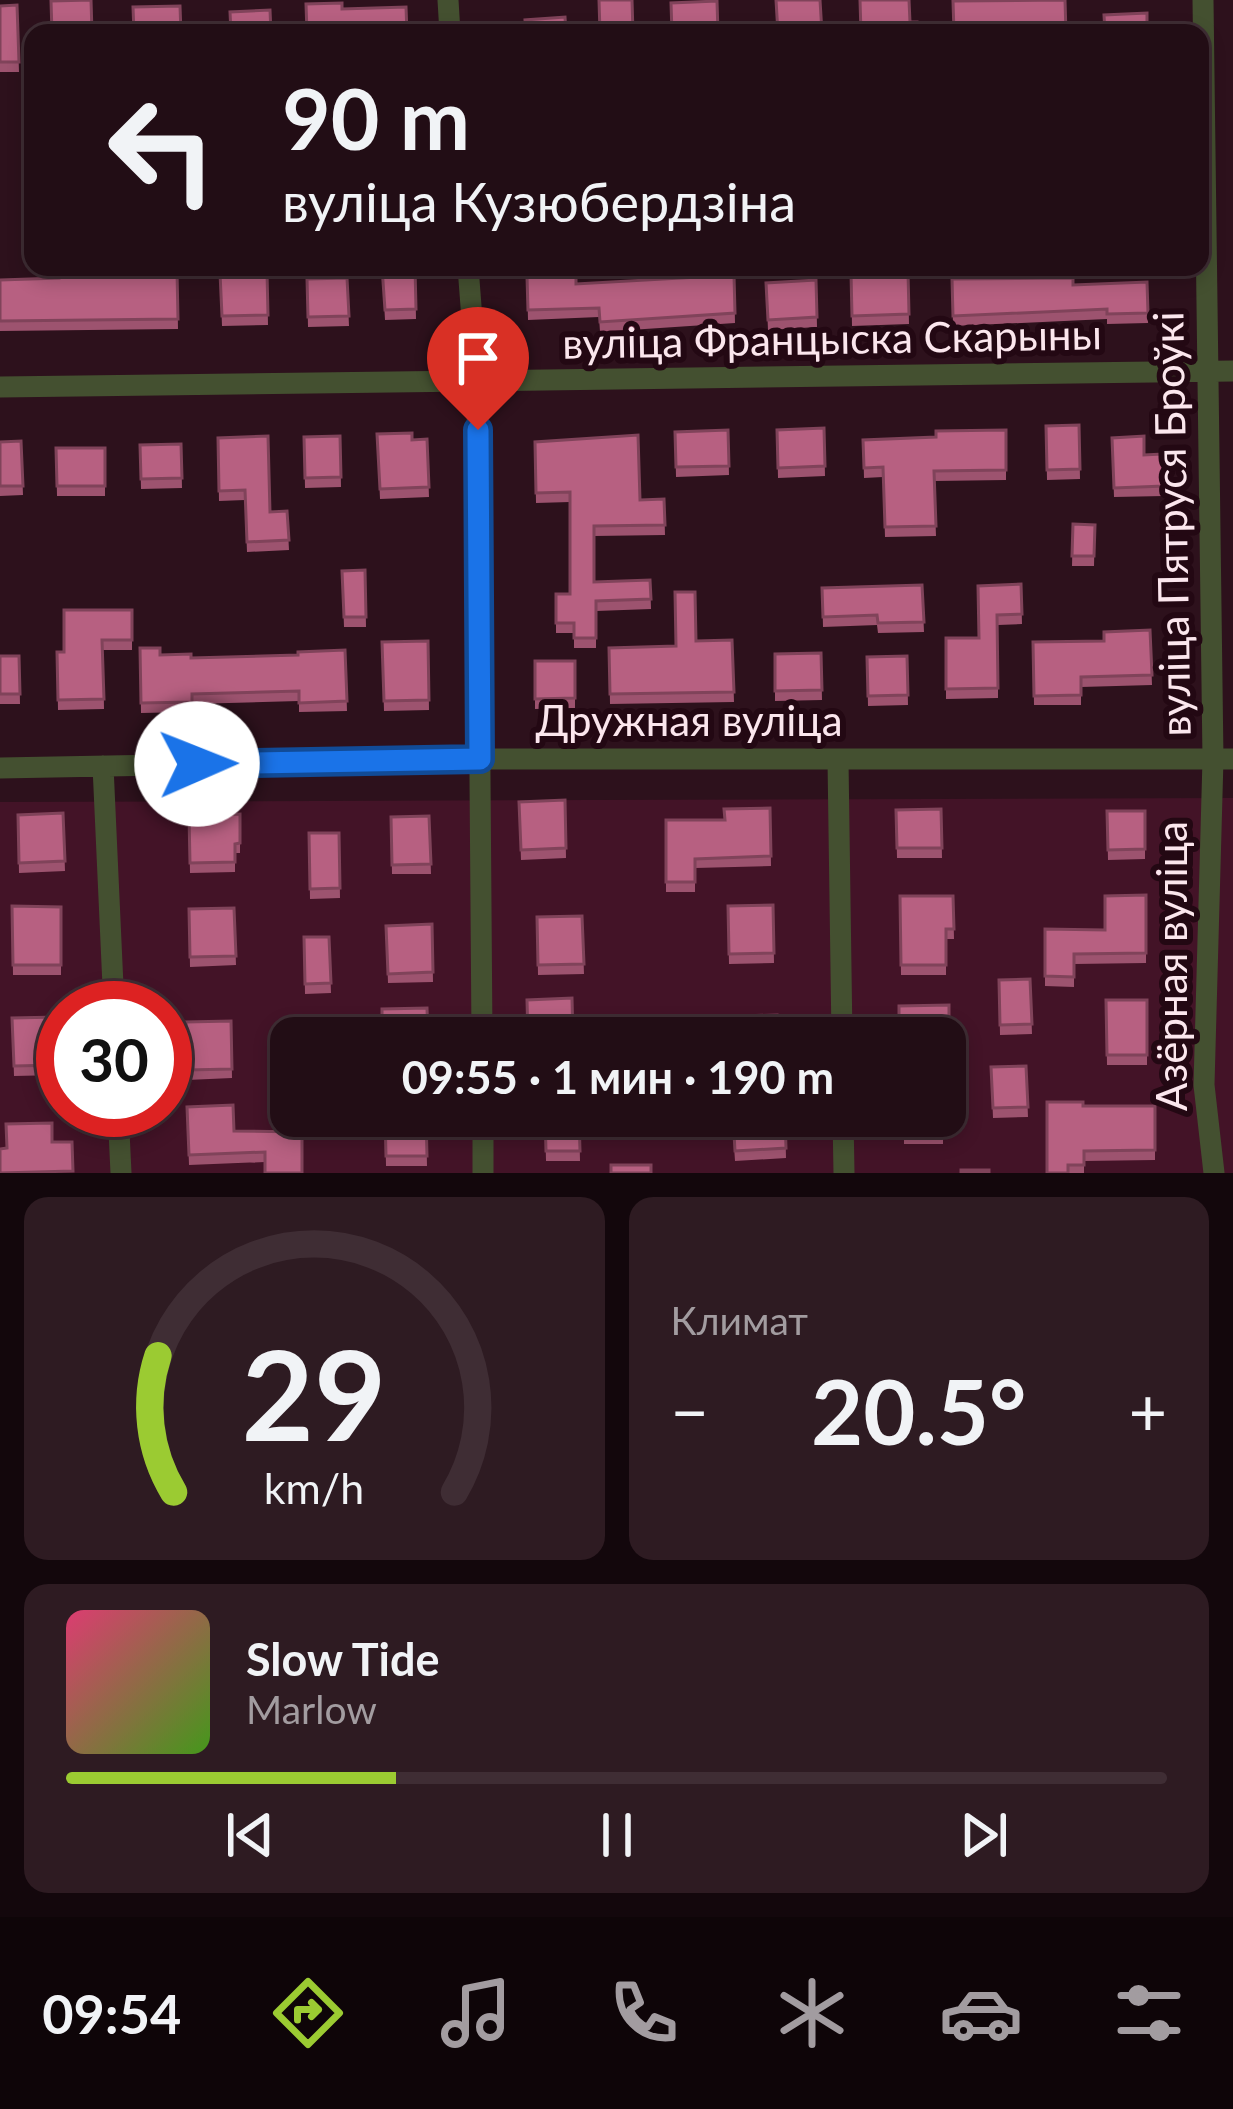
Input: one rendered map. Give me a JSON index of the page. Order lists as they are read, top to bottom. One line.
{"streets":{"street":["вуліца Францыска Скарыны","вуліца Пятруся Броўкі","Дружная вуліца","Азёрная вуліца"]},"crossings":[["вуліца Францыска Скарыны","вуліца Пятруся Броўкі"],["вуліца Пятруся Броўкі","Дружная вуліца"],["вуліца Пятруся Броўкі","Азёрная вуліца"],["Дружная вуліца","Азёрная вуліца"]],"page":{"turn":["90 m","вуліца Кузюбердзіна"],"limit":"30","trip":"09:55 · 1 мин · 190 m","tile":"Климат","heat":["−","20.5°","+"],"song":["Slow Tide","Marlow"],"tabs":"09:54","gauge":["29","km/h"]}}
